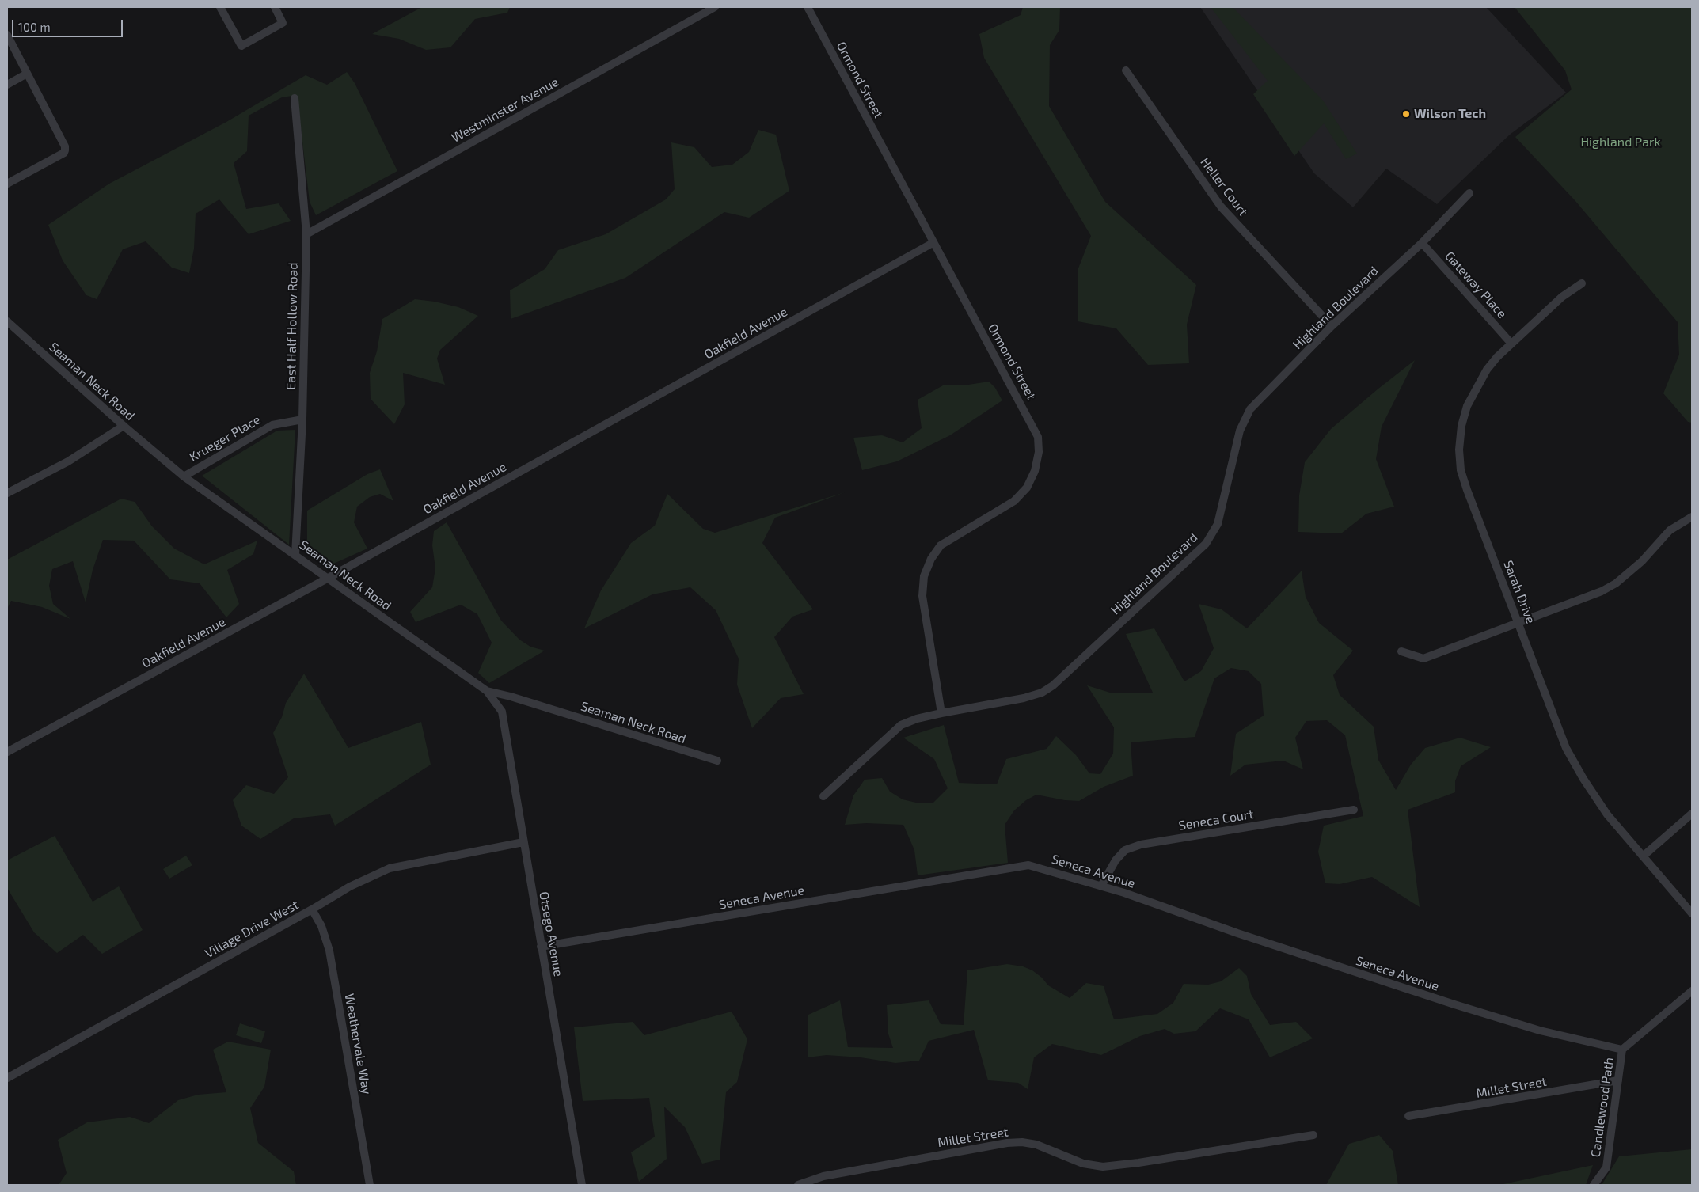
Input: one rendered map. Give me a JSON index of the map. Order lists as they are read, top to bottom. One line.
{"streets":{"street":["Ormond Street","Westminster Avenue","Heller Court","Gateway Place","Highland Boulevard","East Half Hollow Road","Oakfield Avenue","Seaman Neck Road","Krueger Place","Sarah Drive","Seneca Court","Seneca Avenue","Village Drive West","Otsego Avenue","Weathervale Way","Millet Street","Candlewood Path"]},"crossings":[["Ormond Street","Highland Boulevard"],["Ormond Street","Oakfield Avenue"],["Westminster Avenue","East Half Hollow Road"],["Heller Court","Highland Boulevard"],["Gateway Place","Highland Boulevard"],["Gateway Place","Sarah Drive"],["East Half Hollow Road","Seaman Neck Road"],["East Half Hollow Road","Krueger Place"],["Oakfield Avenue","Seaman Neck Road"],["Seaman Neck Road","Krueger Place"],["Seaman Neck Road","Otsego Avenue"],["Seneca Court","Seneca Avenue"],["Seneca Avenue","Otsego Avenue"],["Seneca Avenue","Candlewood Path"],["Village Drive West","Otsego Avenue"],["Village Drive West","Weathervale Way"],["Millet Street","Candlewood Path"]],"parks":["Highland Park"],"places":["Wilson Tech"],"scale_bar":"100 m"}
